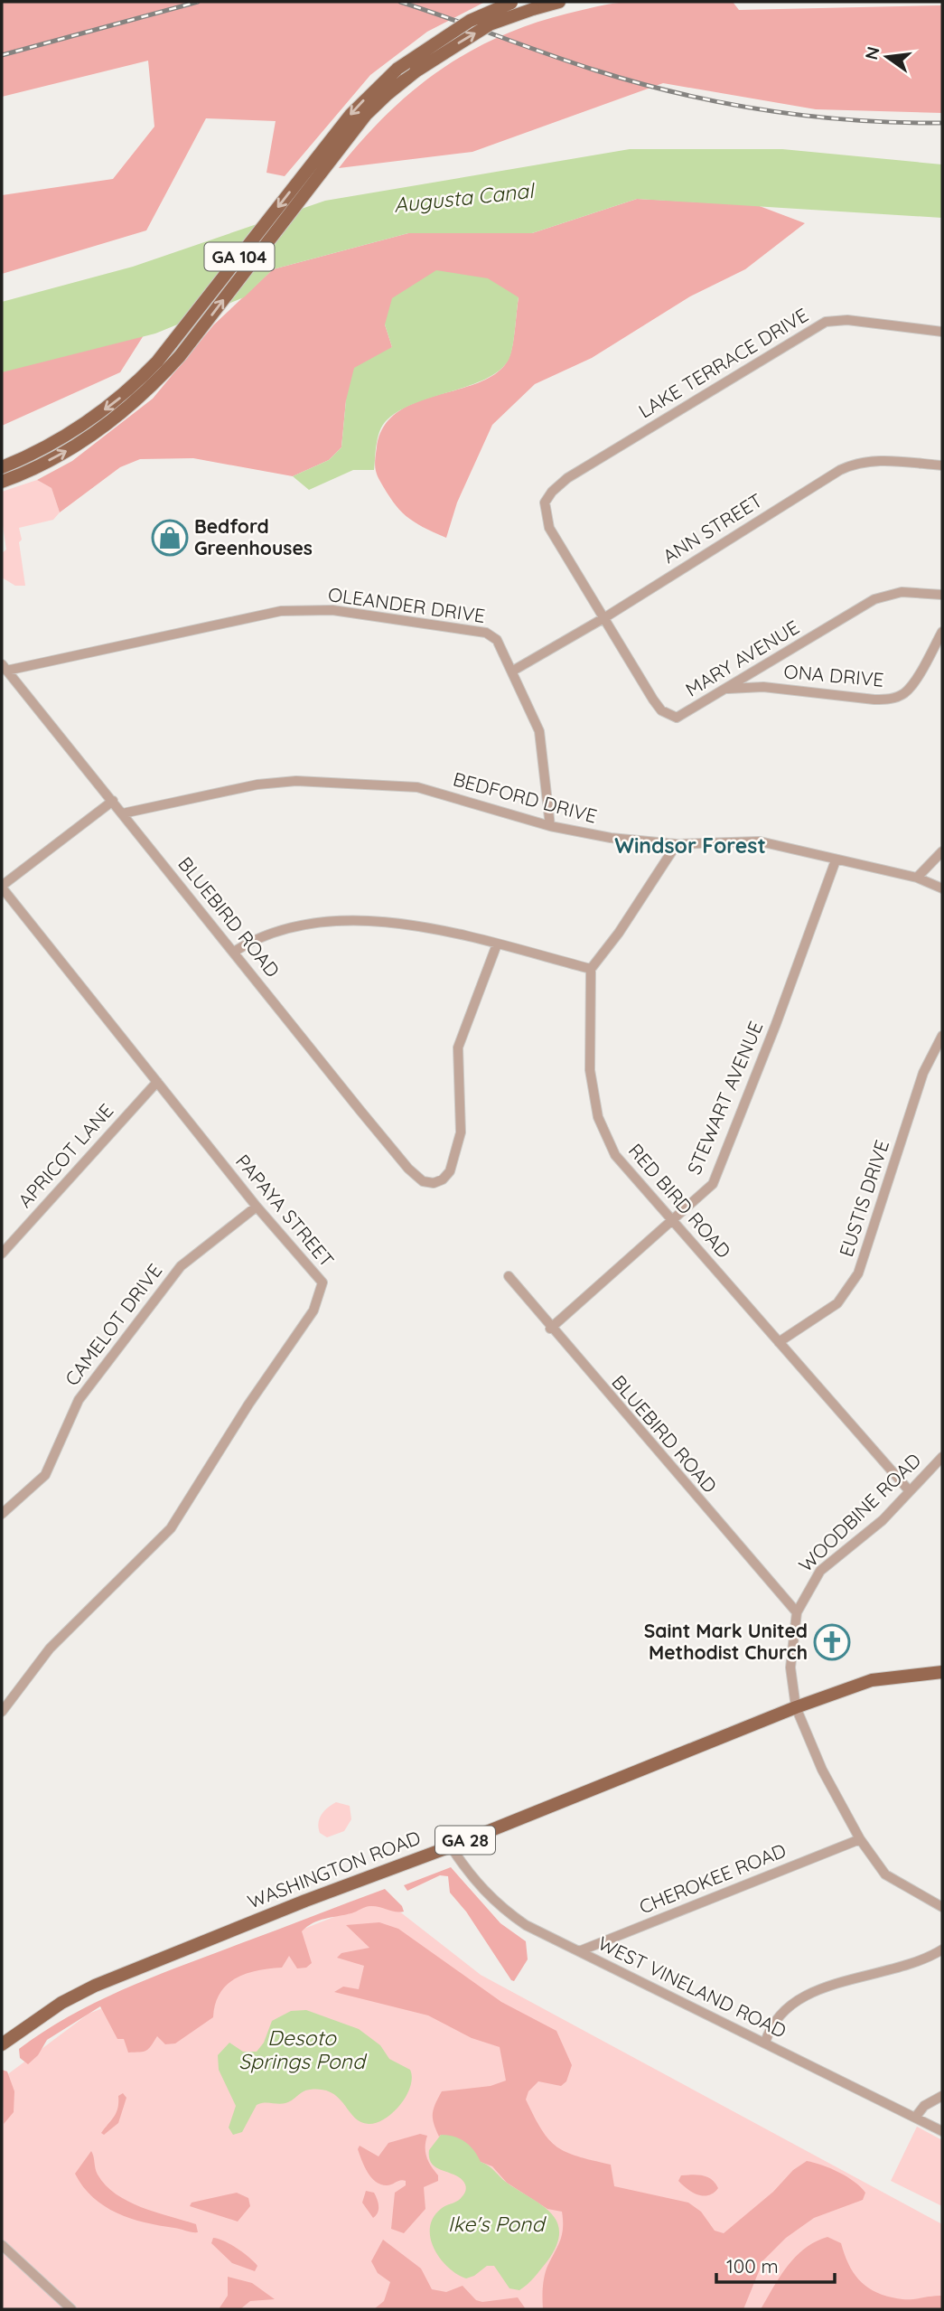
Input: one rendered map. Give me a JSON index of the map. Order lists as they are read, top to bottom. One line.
{"streets":{"main road":["GA 104","GA 28","WASHINGTON ROAD"],"street":["LAKE TERRACE DRIVE","ANN STREET","OLEANDER DRIVE","MARY AVENUE","ONA DRIVE","BEDFORD DRIVE","BLUEBIRD ROAD","STEWART AVENUE","APRICOT LANE","EUSTIS DRIVE","RED BIRD ROAD","PAPAYA STREET","CAMELOT DRIVE","WOODBINE ROAD","CHEROKEE ROAD","WEST VINELAND ROAD"]},"crossings":[["LAKE TERRACE DRIVE","ANN STREET"],["LAKE TERRACE DRIVE","MARY AVENUE"],["ANN STREET","OLEANDER DRIVE"],["ANN STREET","MARY AVENUE"],["OLEANDER DRIVE","BEDFORD DRIVE"],["OLEANDER DRIVE","BLUEBIRD ROAD"],["MARY AVENUE","ONA DRIVE"],["BEDFORD DRIVE","BLUEBIRD ROAD"],["BEDFORD DRIVE","STEWART AVENUE"],["BLUEBIRD ROAD","STEWART AVENUE"],["BLUEBIRD ROAD","WOODBINE ROAD"],["STEWART AVENUE","RED BIRD ROAD"],["APRICOT LANE","PAPAYA STREET"],["EUSTIS DRIVE","RED BIRD ROAD"],["RED BIRD ROAD","WOODBINE ROAD"],["PAPAYA STREET","CAMELOT DRIVE"],["WOODBINE ROAD","WASHINGTON ROAD"],["WOODBINE ROAD","CHEROKEE ROAD"],["WASHINGTON ROAD","WEST VINELAND ROAD"],["CHEROKEE ROAD","WEST VINELAND ROAD"]],"districts":["Windsor Forest"],"water":["Augusta Canal","Desoto Springs Pond","Ike's Pond"],"places":{"shop":["Bedford Greenhouses"],"church":["Saint Mark United Methodist Church"]},"scale_bar":"100 m","north":"left"}
